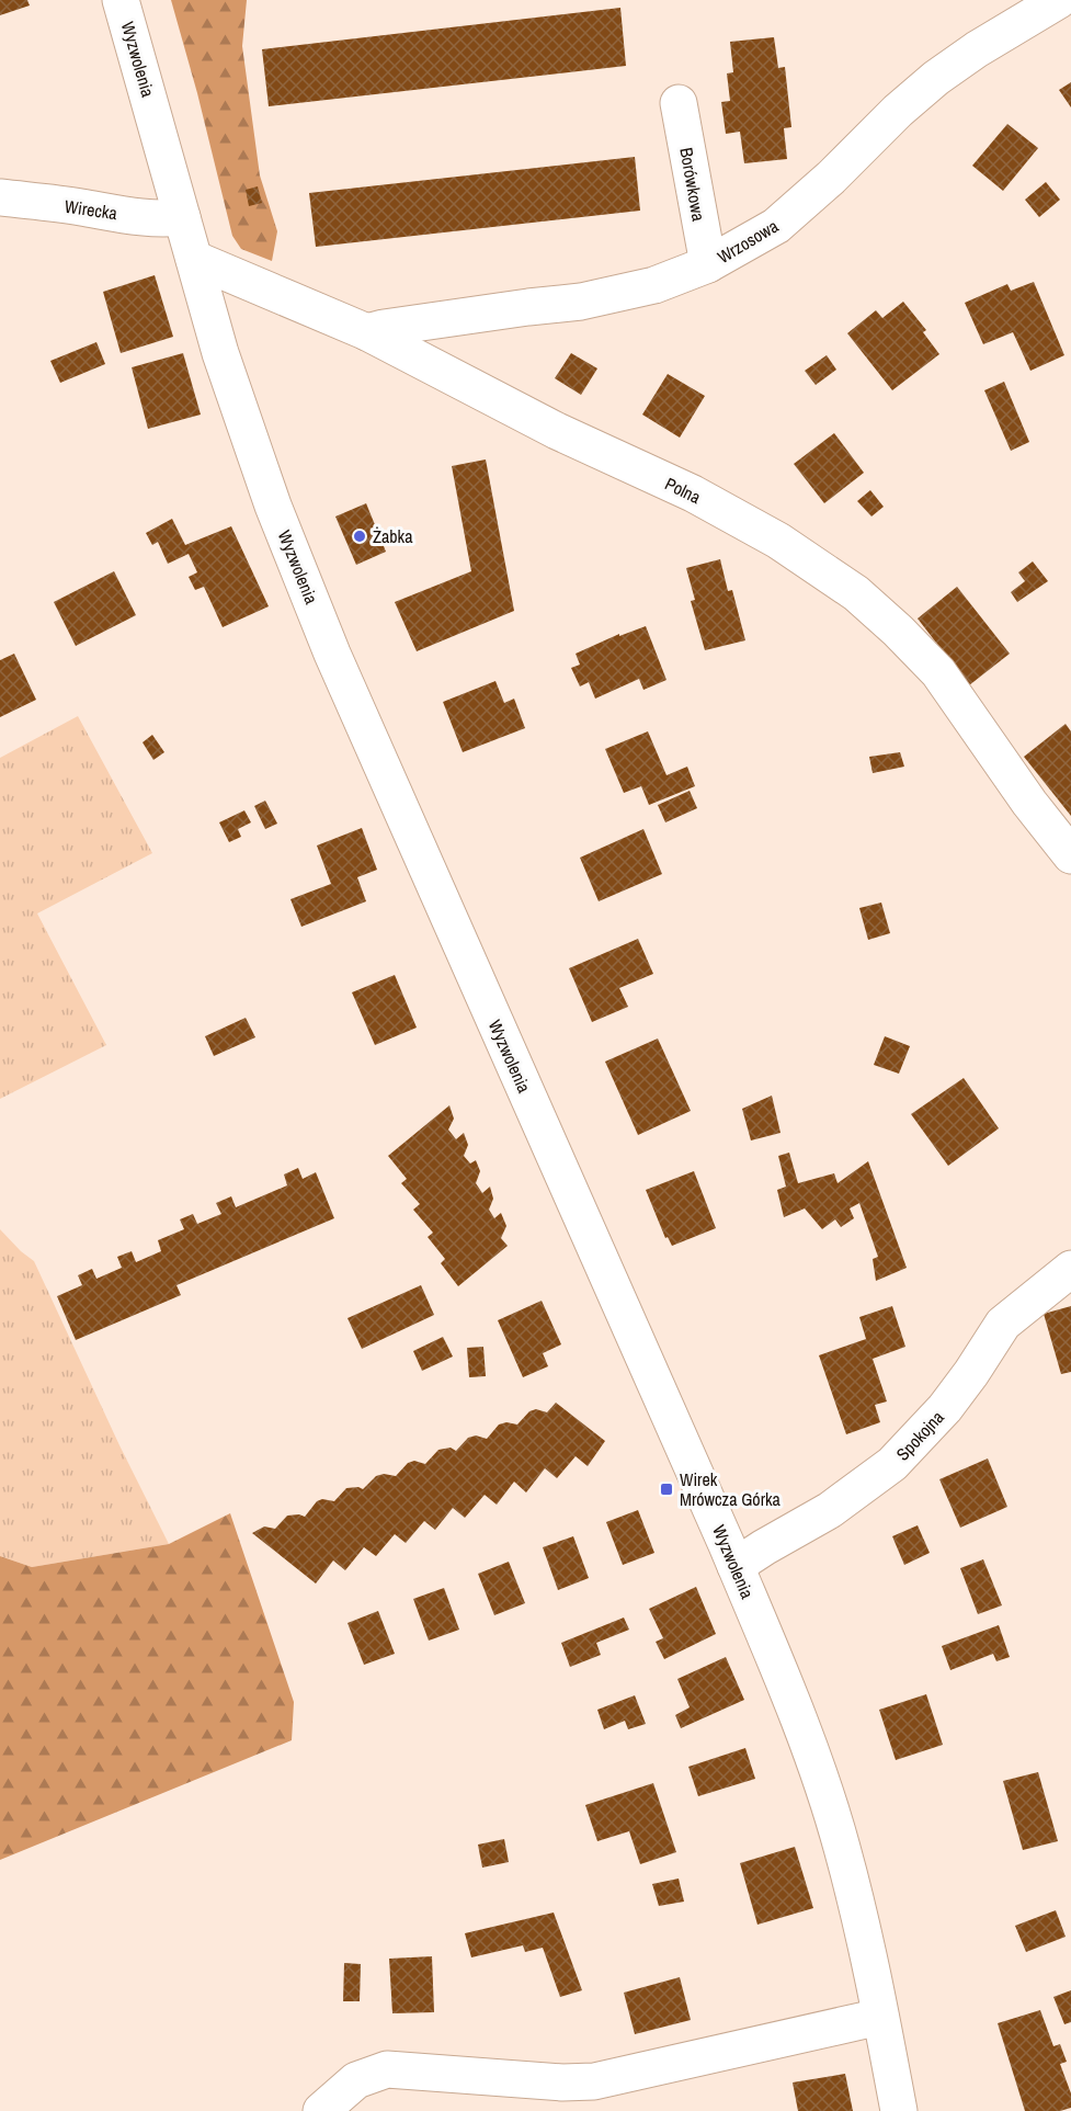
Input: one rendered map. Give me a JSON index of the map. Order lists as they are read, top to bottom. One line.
{"streets":{"street":["Wyzwolenia","Borówkowa","Wirecka","Wrzosowa","Polna","Spokojna"]},"crossings":[["Wyzwolenia","Wirecka"],["Wyzwolenia","Polna"],["Wyzwolenia","Spokojna"],["Borówkowa","Wrzosowa"],["Wrzosowa","Polna"]],"places":{"other":["Żabka"],"transit":["Wirek Mrówcza Górka"]}}
